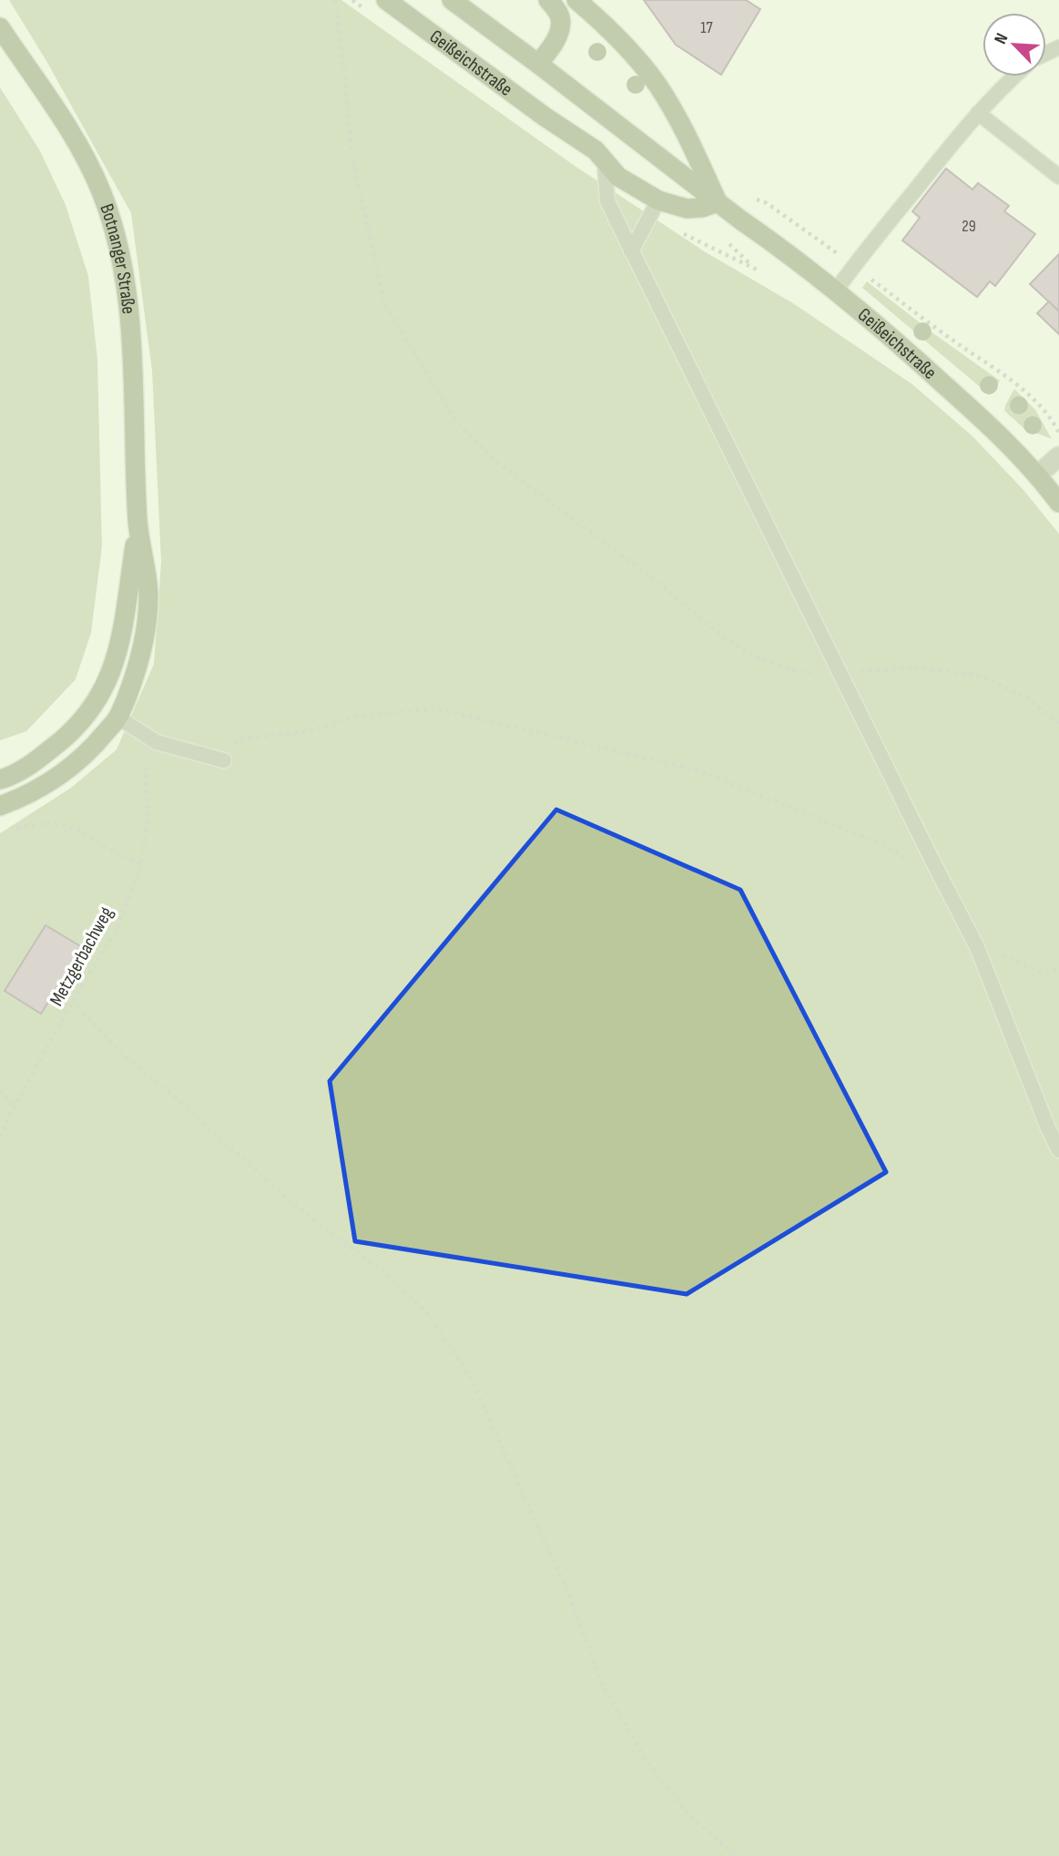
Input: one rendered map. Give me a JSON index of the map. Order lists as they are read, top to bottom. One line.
{"streets":{"main road":["Geißeichstraße","Botnanger Straße"],"path":["Metzgerbachweg"]},"house_numbers":["17","29"],"north":"top left"}
